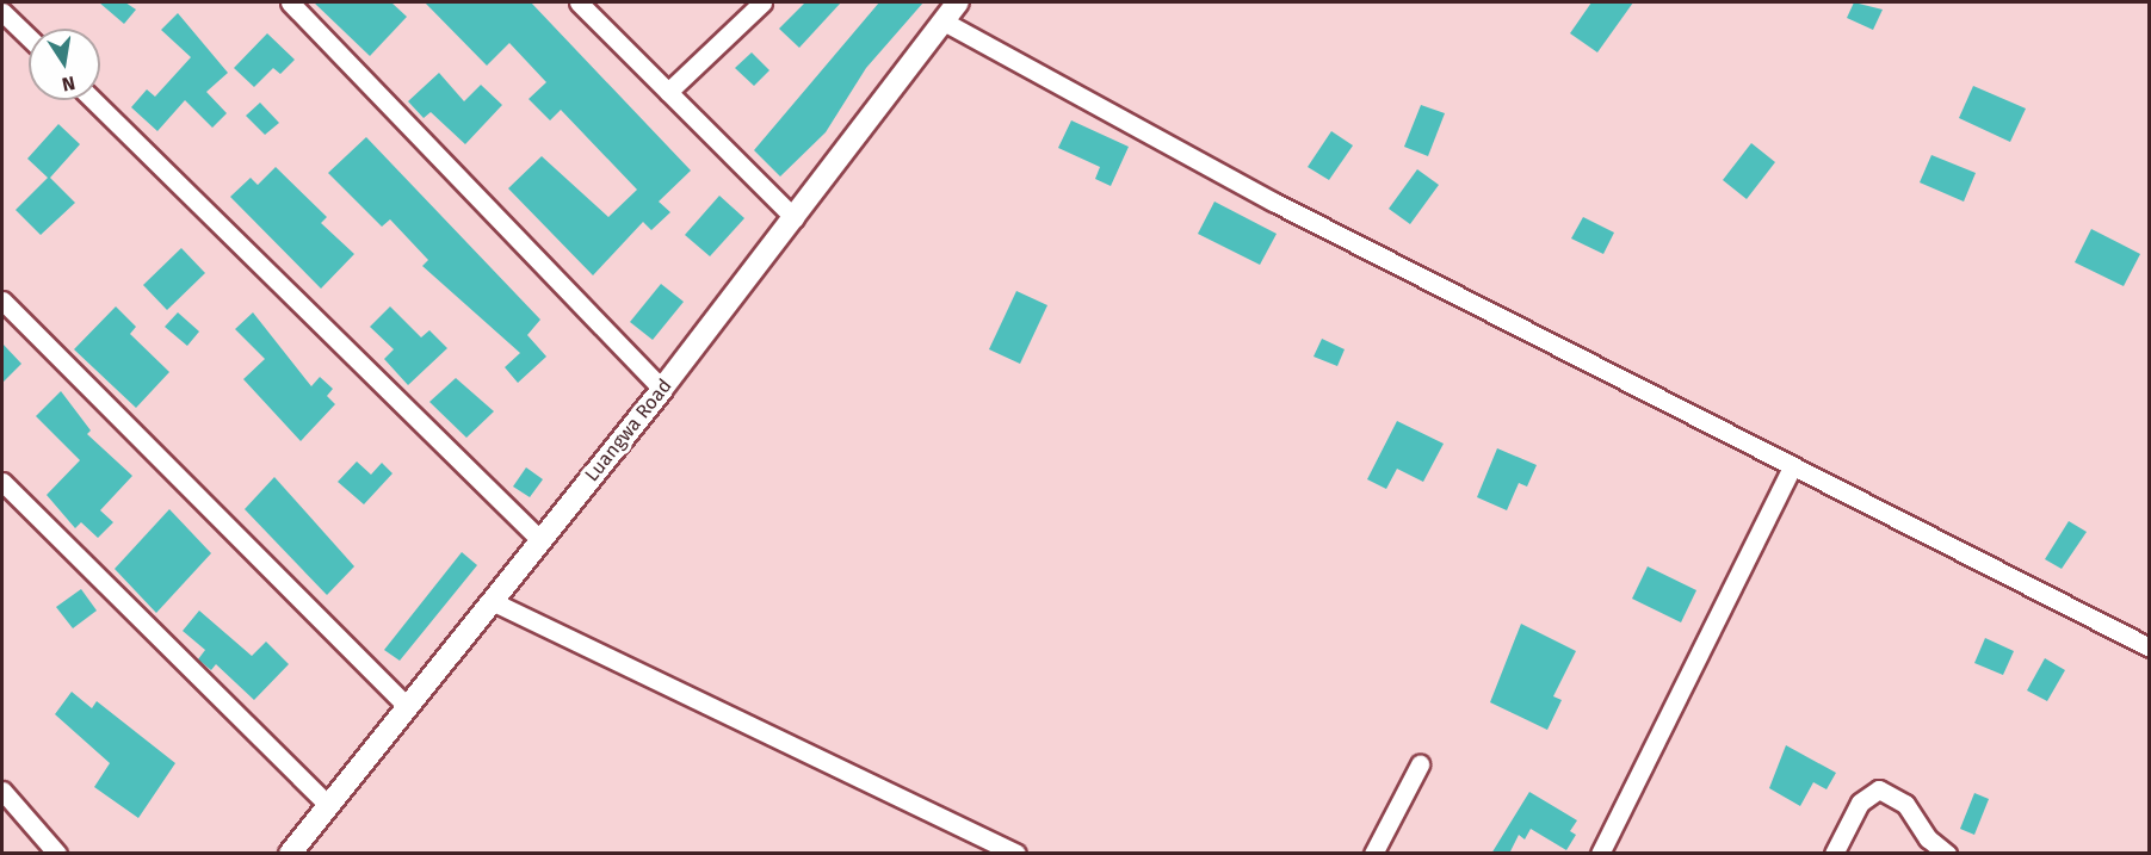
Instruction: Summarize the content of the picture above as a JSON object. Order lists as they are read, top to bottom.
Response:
{
  "streets": {
    "street": ["Luangwa Road"]
  },
  "north": "bottom"
}
